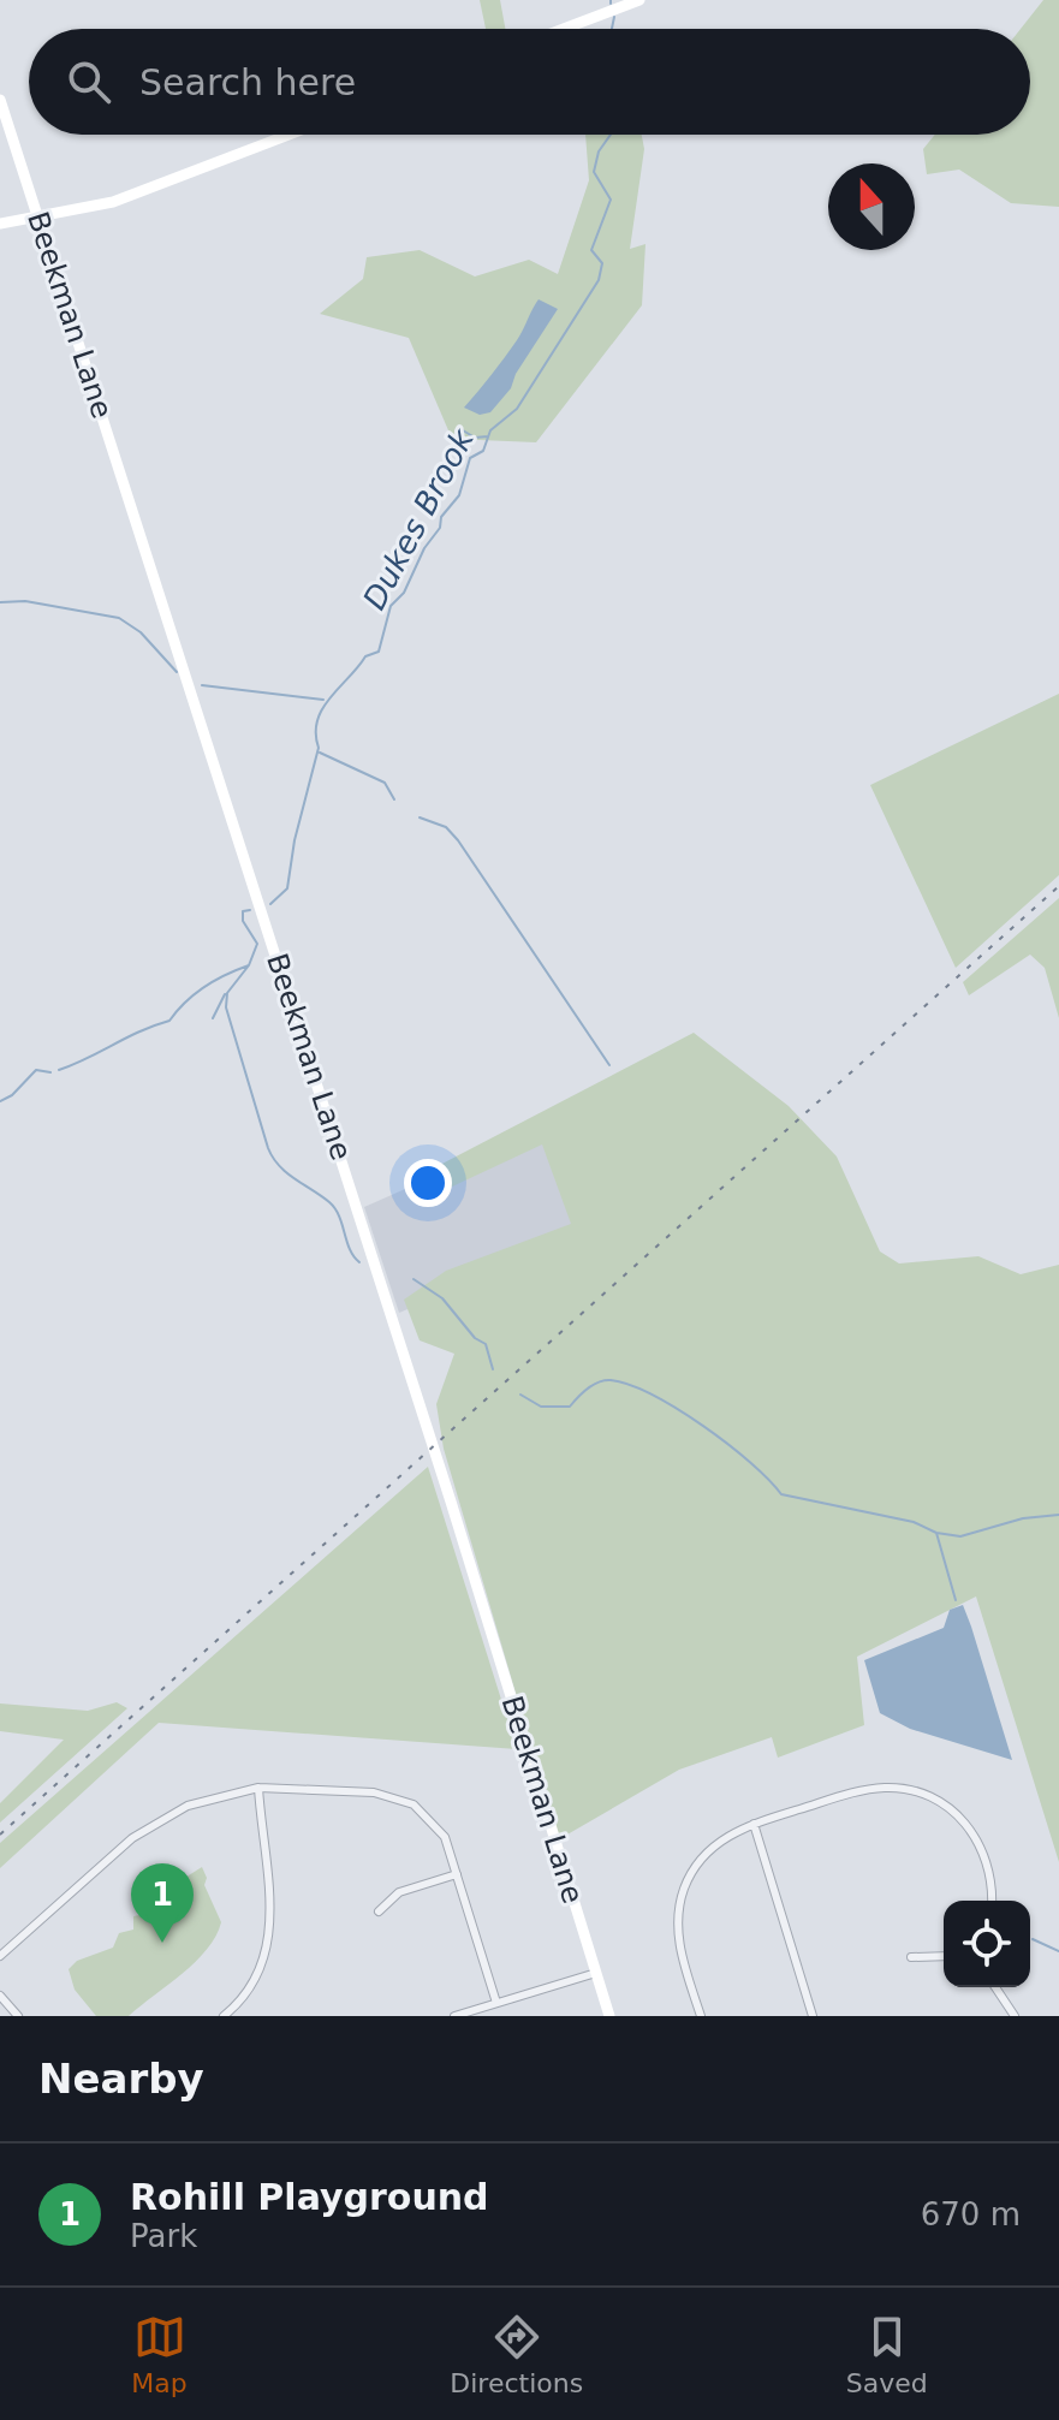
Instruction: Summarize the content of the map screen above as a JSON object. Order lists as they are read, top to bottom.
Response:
{
  "streets": {
    "street": ["Beekman Lane"]
  },
  "water": ["Dukes Brook"],
  "north": "top",
  "page": {
    "search": "Search here",
    "pins": "1",
    "heading": "Nearby",
    "list": [
      {
        "mark": "1",
        "name": "Rohill Playground",
        "note": "Park",
        "value": "670 m"
      }
    ],
    "nav": ["Map", "Directions", "Saved"]
  }
}
